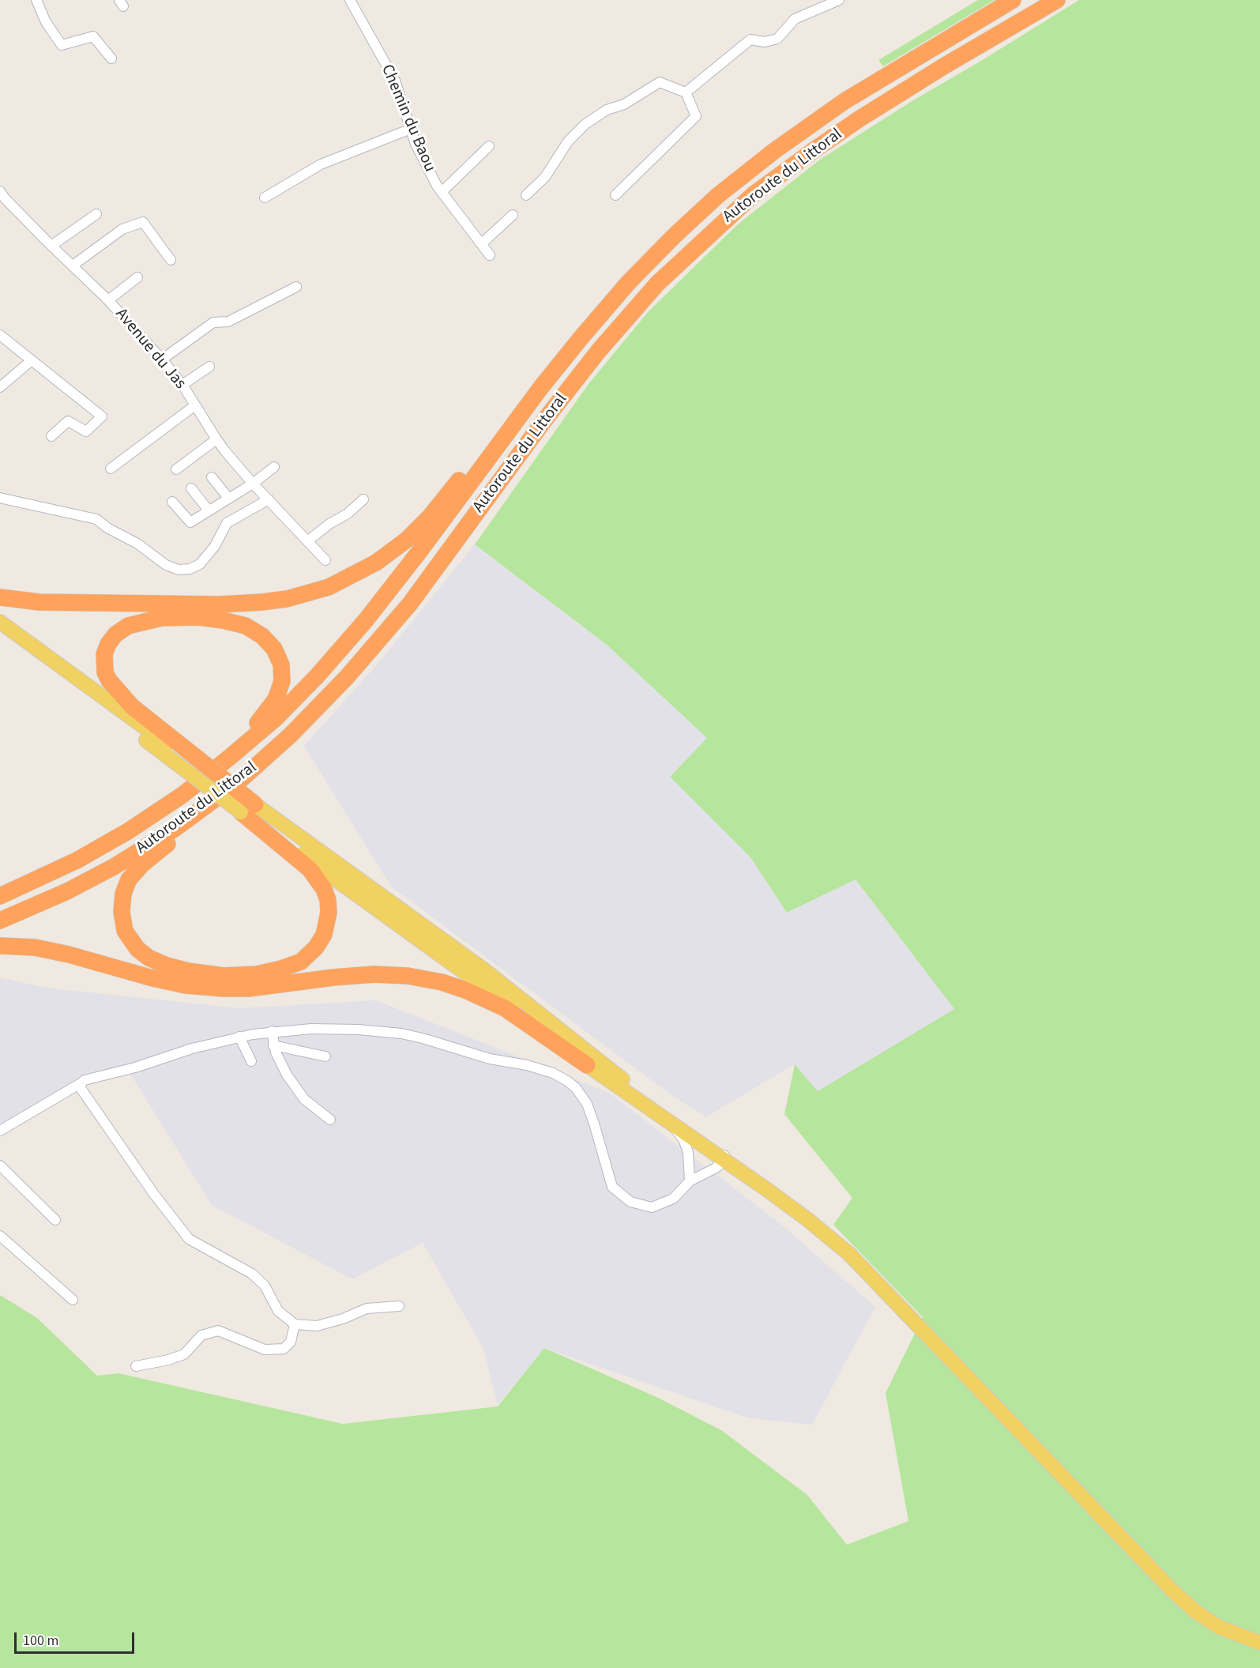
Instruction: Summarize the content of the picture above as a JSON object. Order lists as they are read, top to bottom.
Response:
{
  "streets": {
    "highway": ["Autoroute du Littoral"],
    "street": ["Chemin du Baou", "Avenue du Jas"]
  },
  "scale_bar": "100 m"
}
